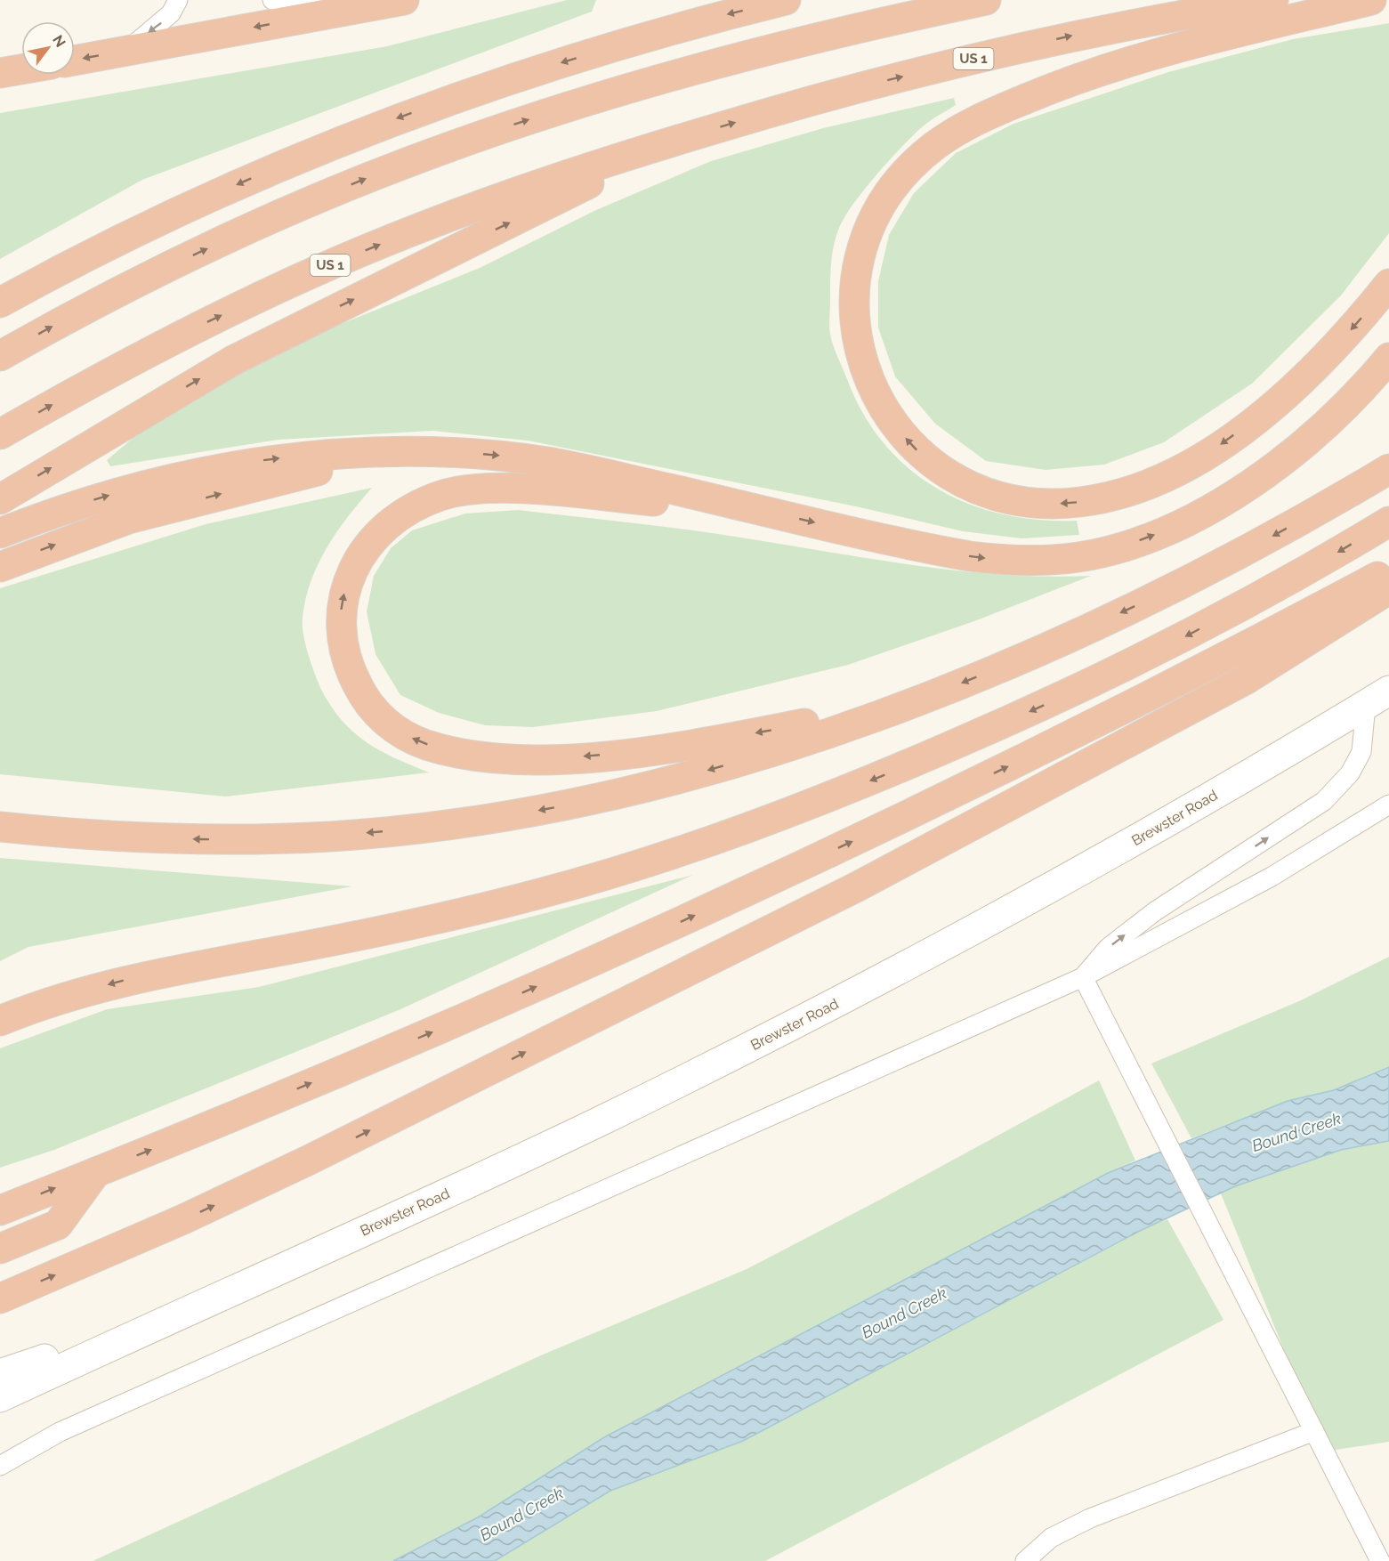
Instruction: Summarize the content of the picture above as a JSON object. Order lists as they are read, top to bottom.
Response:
{
  "streets": {
    "highway": ["US 1"],
    "street": ["Brewster Road"]
  },
  "water": ["Bound Creek"],
  "north": "top right"
}
